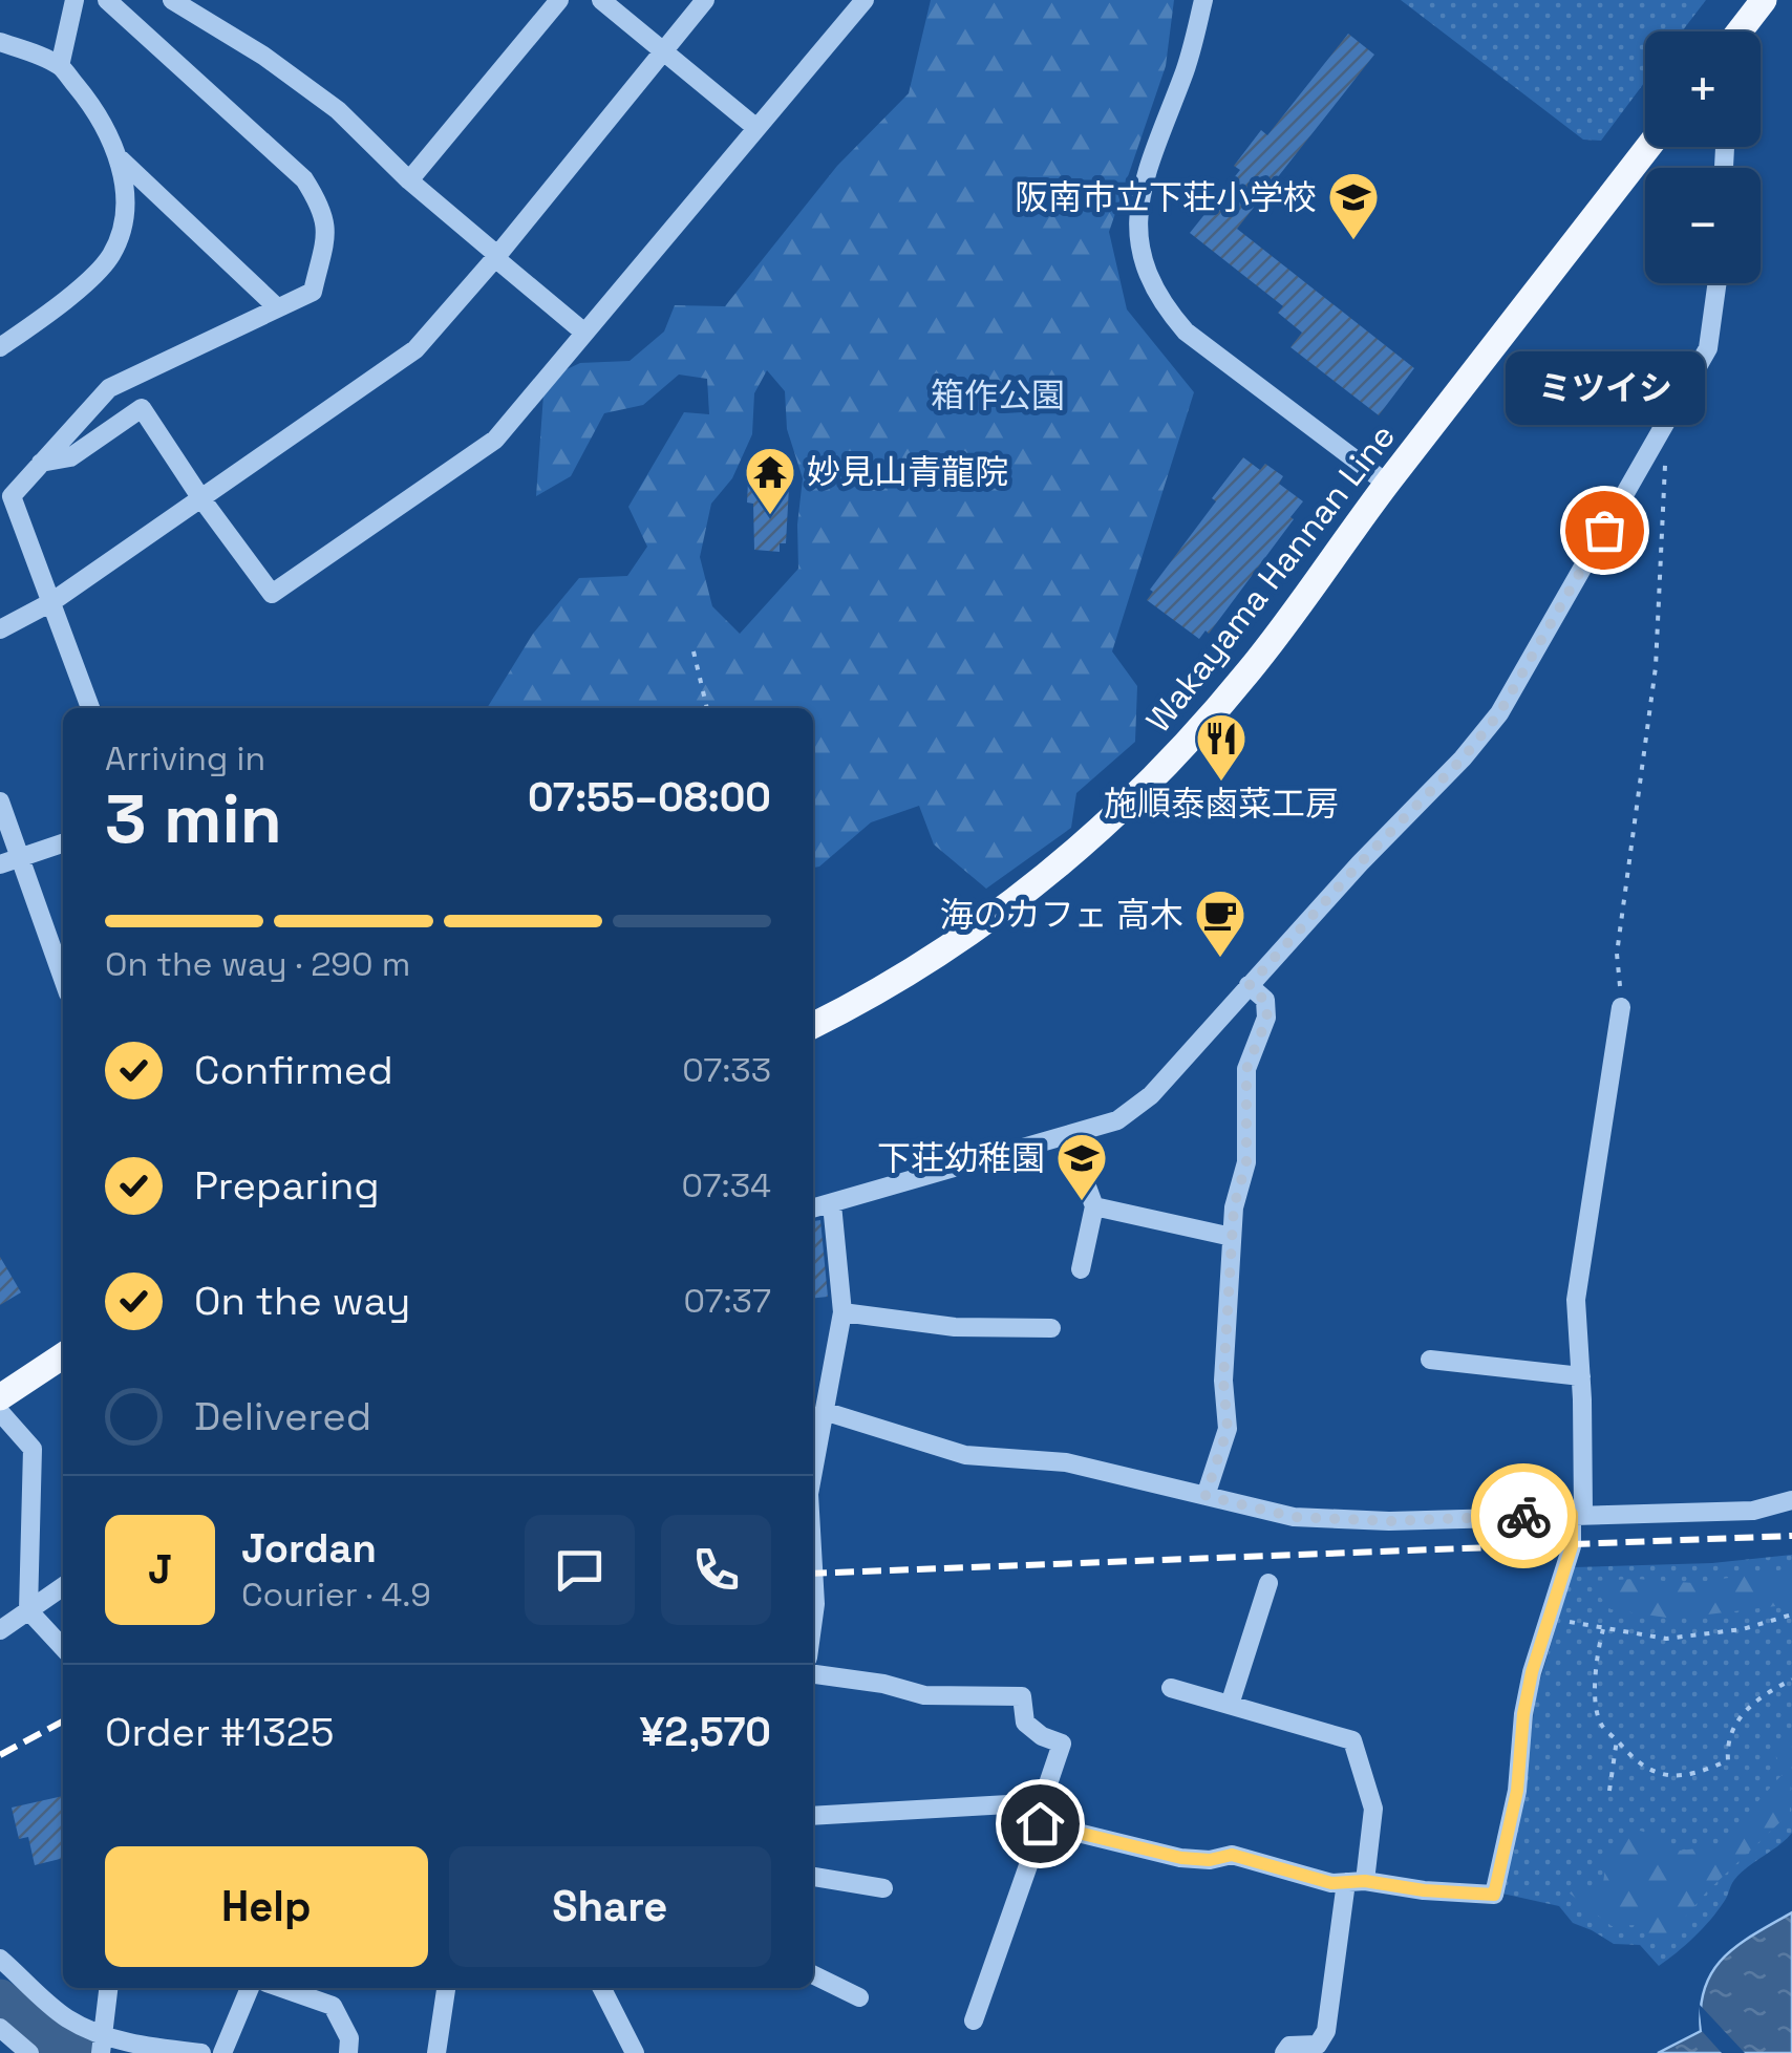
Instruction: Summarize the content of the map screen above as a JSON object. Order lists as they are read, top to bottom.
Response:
{
  "streets": {
    "main road": ["Wakayama Hannan Line"]
  },
  "parks": ["箱作公園"],
  "places": {
    "school or university": ["阪南市立下荘小学校", "下荘幼稚園"],
    "temple": ["妙見山青龍院"],
    "other": ["ミツイシ"],
    "restaurant": ["施順泰鹵菜工房"],
    "cafe": ["海のカフェ 高木"]
  },
  "page": {
    "map_buttons": ["+", "−"],
    "bubble": "ミツイシ",
    "heading": ["3 min", "Arriving in", "07:55–08:00"],
    "panel": [
      "Jordan",
      "Courier · 4.9",
      "Order #1325",
      "¥2,570"
    ],
    "bar": "On the way · 290 m",
    "list": [
      ["Confirmed", "07:33"],
      ["Preparing", "07:34"],
      ["On the way", "07:37"],
      "Delivered"
    ],
    "round": "J",
    "buttons": ["Help", "Share"]
  }
}
